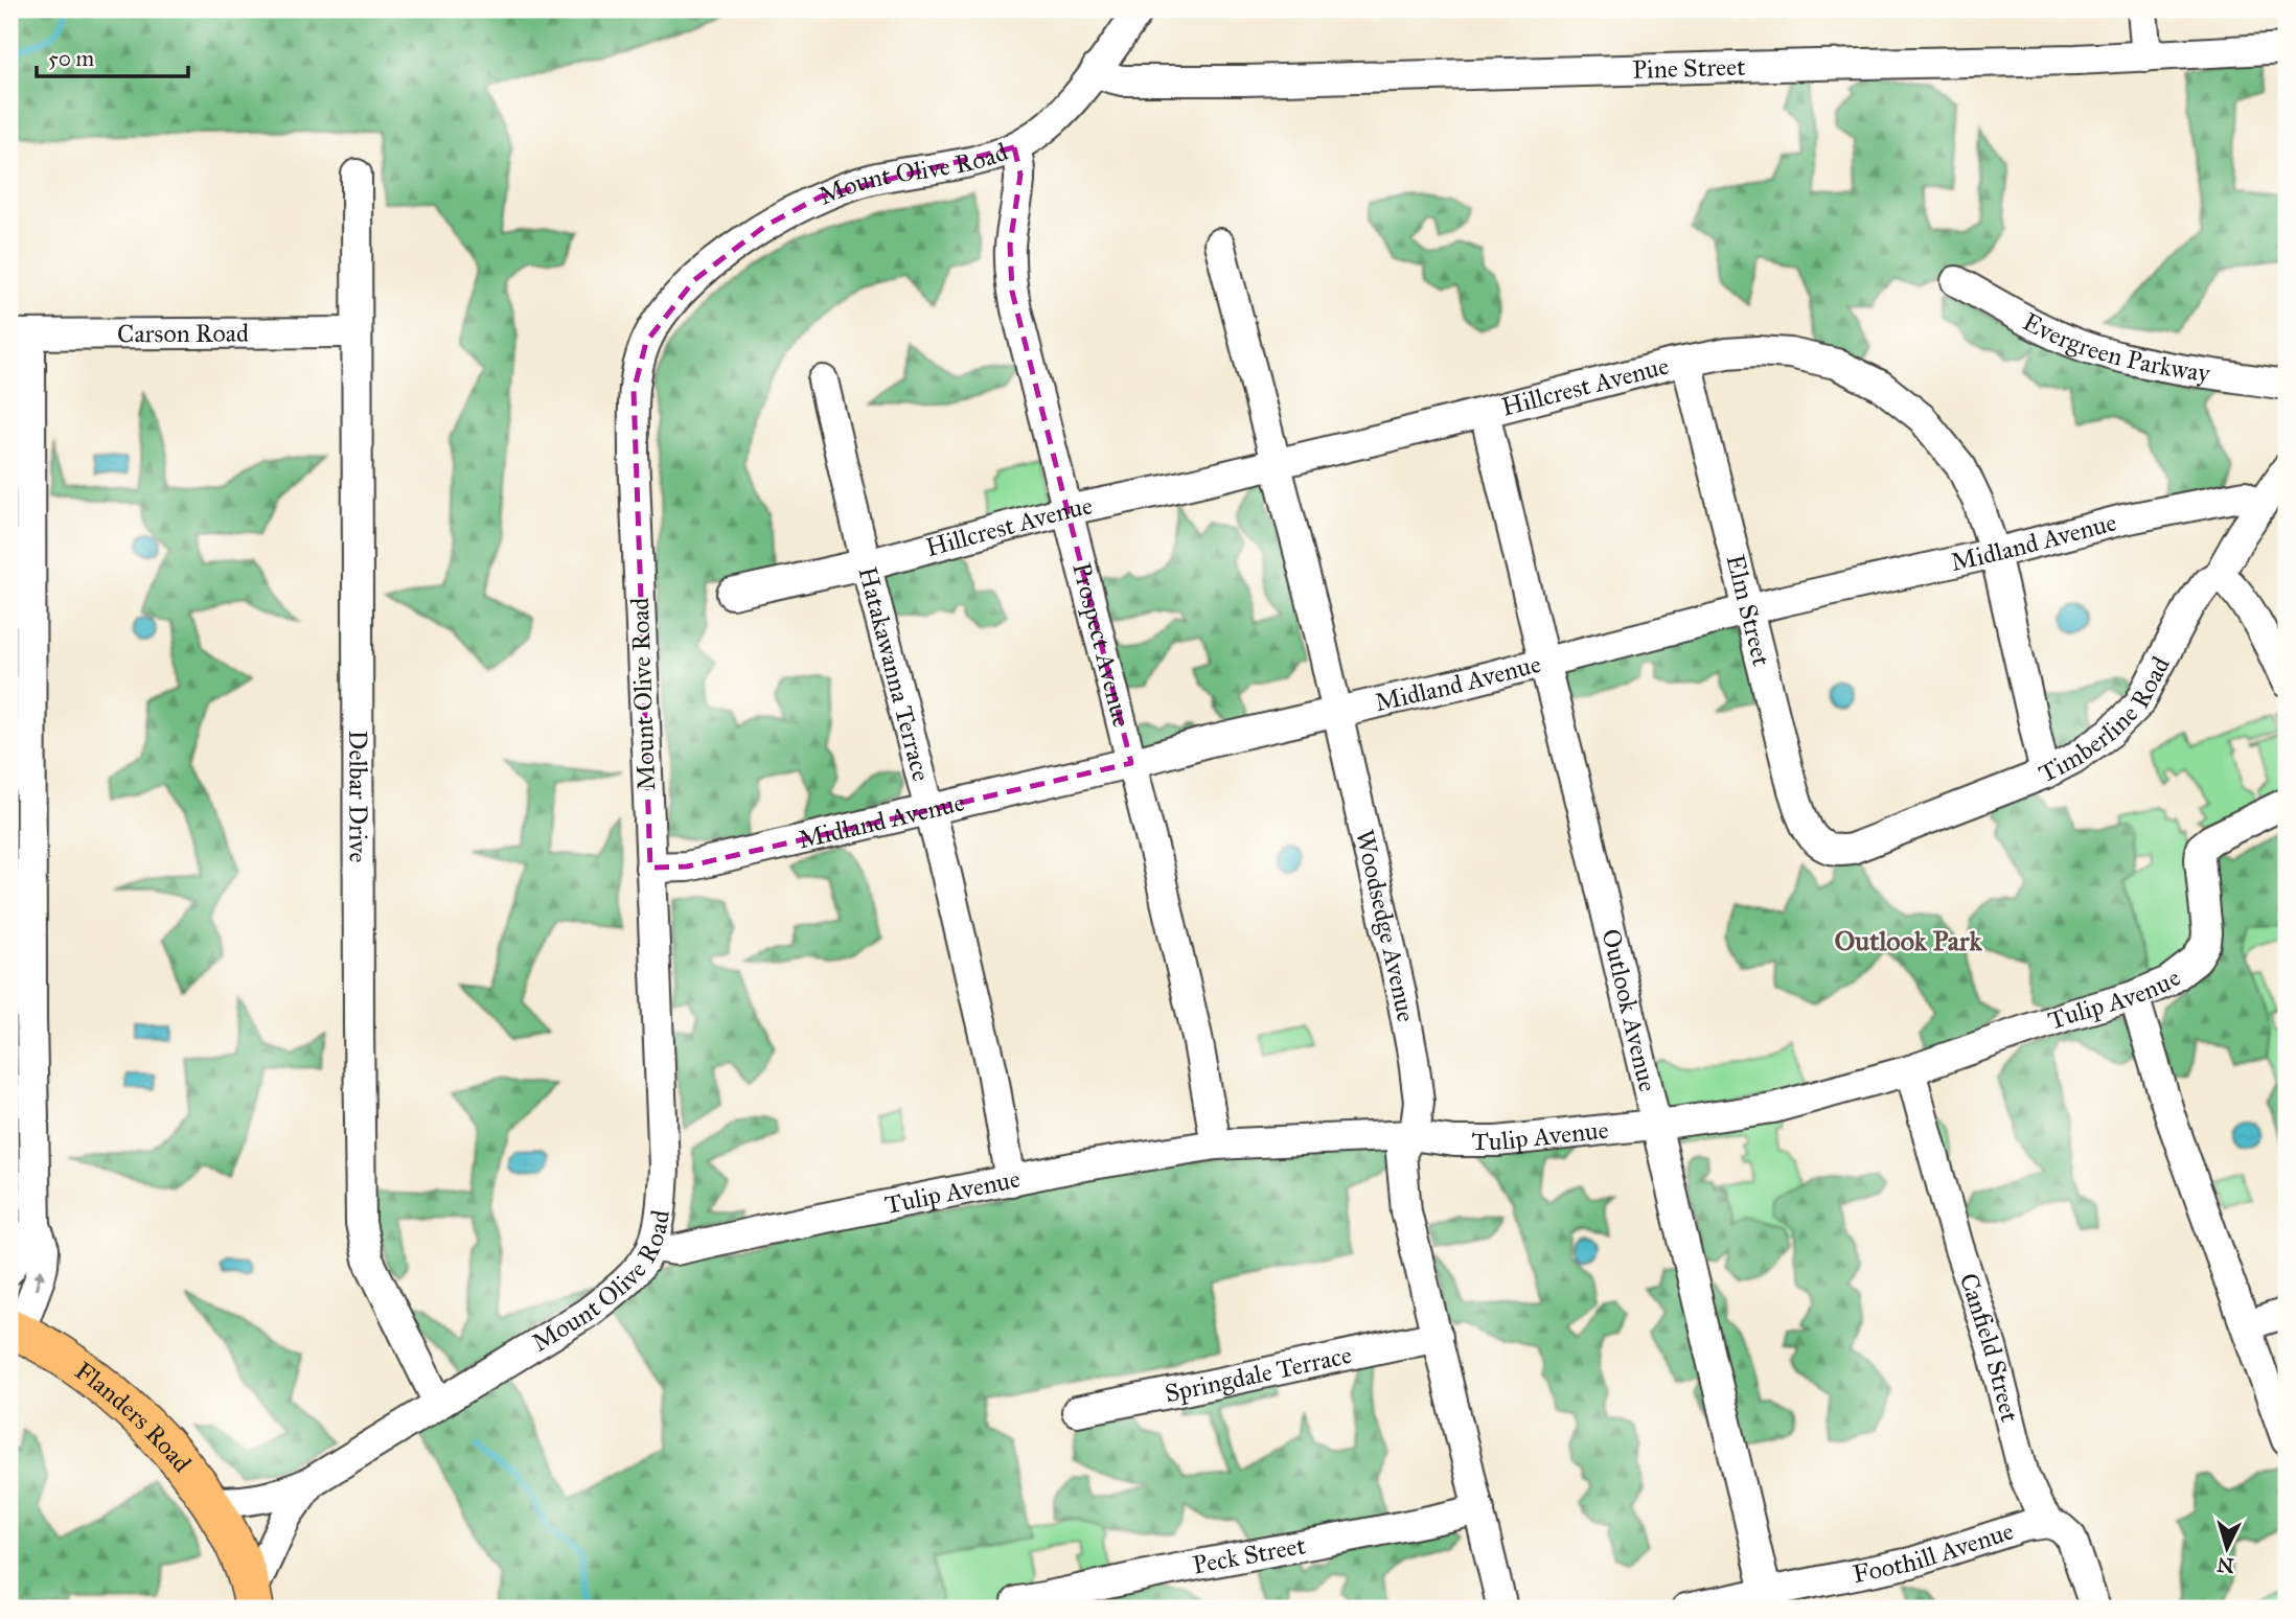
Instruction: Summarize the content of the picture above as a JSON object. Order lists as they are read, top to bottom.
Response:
{
  "streets": {
    "main road": ["Mount Olive Road", "Flanders Road"],
    "street": [
      "Pine Street",
      "Carson Road",
      "Evergreen Parkway",
      "Hillcrest Avenue",
      "Midland Avenue",
      "Elm Street",
      "Prospect Avenue",
      "Hatakawanna Terrace",
      "Timberline Road",
      "Delbar Drive",
      "Woodsedge Avenue",
      "Tulip Avenue",
      "Outlook Avenue",
      "Canfield Street",
      "Springdale Terrace",
      "Foothill Avenue",
      "Peck Street"
    ]
  },
  "crossings": [
    ["Pine Street", "Mount Olive Road"],
    ["Mount Olive Road", "Midland Avenue"],
    ["Mount Olive Road", "Prospect Avenue"],
    ["Mount Olive Road", "Delbar Drive"],
    ["Mount Olive Road", "Tulip Avenue"],
    ["Mount Olive Road", "Flanders Road"],
    ["Carson Road", "Delbar Drive"],
    ["Hillcrest Avenue", "Midland Avenue"],
    ["Hillcrest Avenue", "Elm Street"],
    ["Hillcrest Avenue", "Prospect Avenue"],
    ["Hillcrest Avenue", "Hatakawanna Terrace"],
    ["Hillcrest Avenue", "Timberline Road"],
    ["Hillcrest Avenue", "Woodsedge Avenue"],
    ["Hillcrest Avenue", "Outlook Avenue"],
    ["Midland Avenue", "Elm Street"],
    ["Midland Avenue", "Prospect Avenue"],
    ["Midland Avenue", "Hatakawanna Terrace"],
    ["Midland Avenue", "Timberline Road"],
    ["Midland Avenue", "Woodsedge Avenue"],
    ["Midland Avenue", "Outlook Avenue"],
    ["Elm Street", "Timberline Road"],
    ["Prospect Avenue", "Tulip Avenue"],
    ["Hatakawanna Terrace", "Tulip Avenue"],
    ["Woodsedge Avenue", "Tulip Avenue"],
    ["Woodsedge Avenue", "Springdale Terrace"],
    ["Woodsedge Avenue", "Peck Street"],
    ["Tulip Avenue", "Outlook Avenue"],
    ["Tulip Avenue", "Canfield Street"],
    ["Outlook Avenue", "Foothill Avenue"],
    ["Canfield Street", "Foothill Avenue"]
  ],
  "districts": ["Outlook Park"],
  "scale_bar": "50 m",
  "north": "bottom"
}
